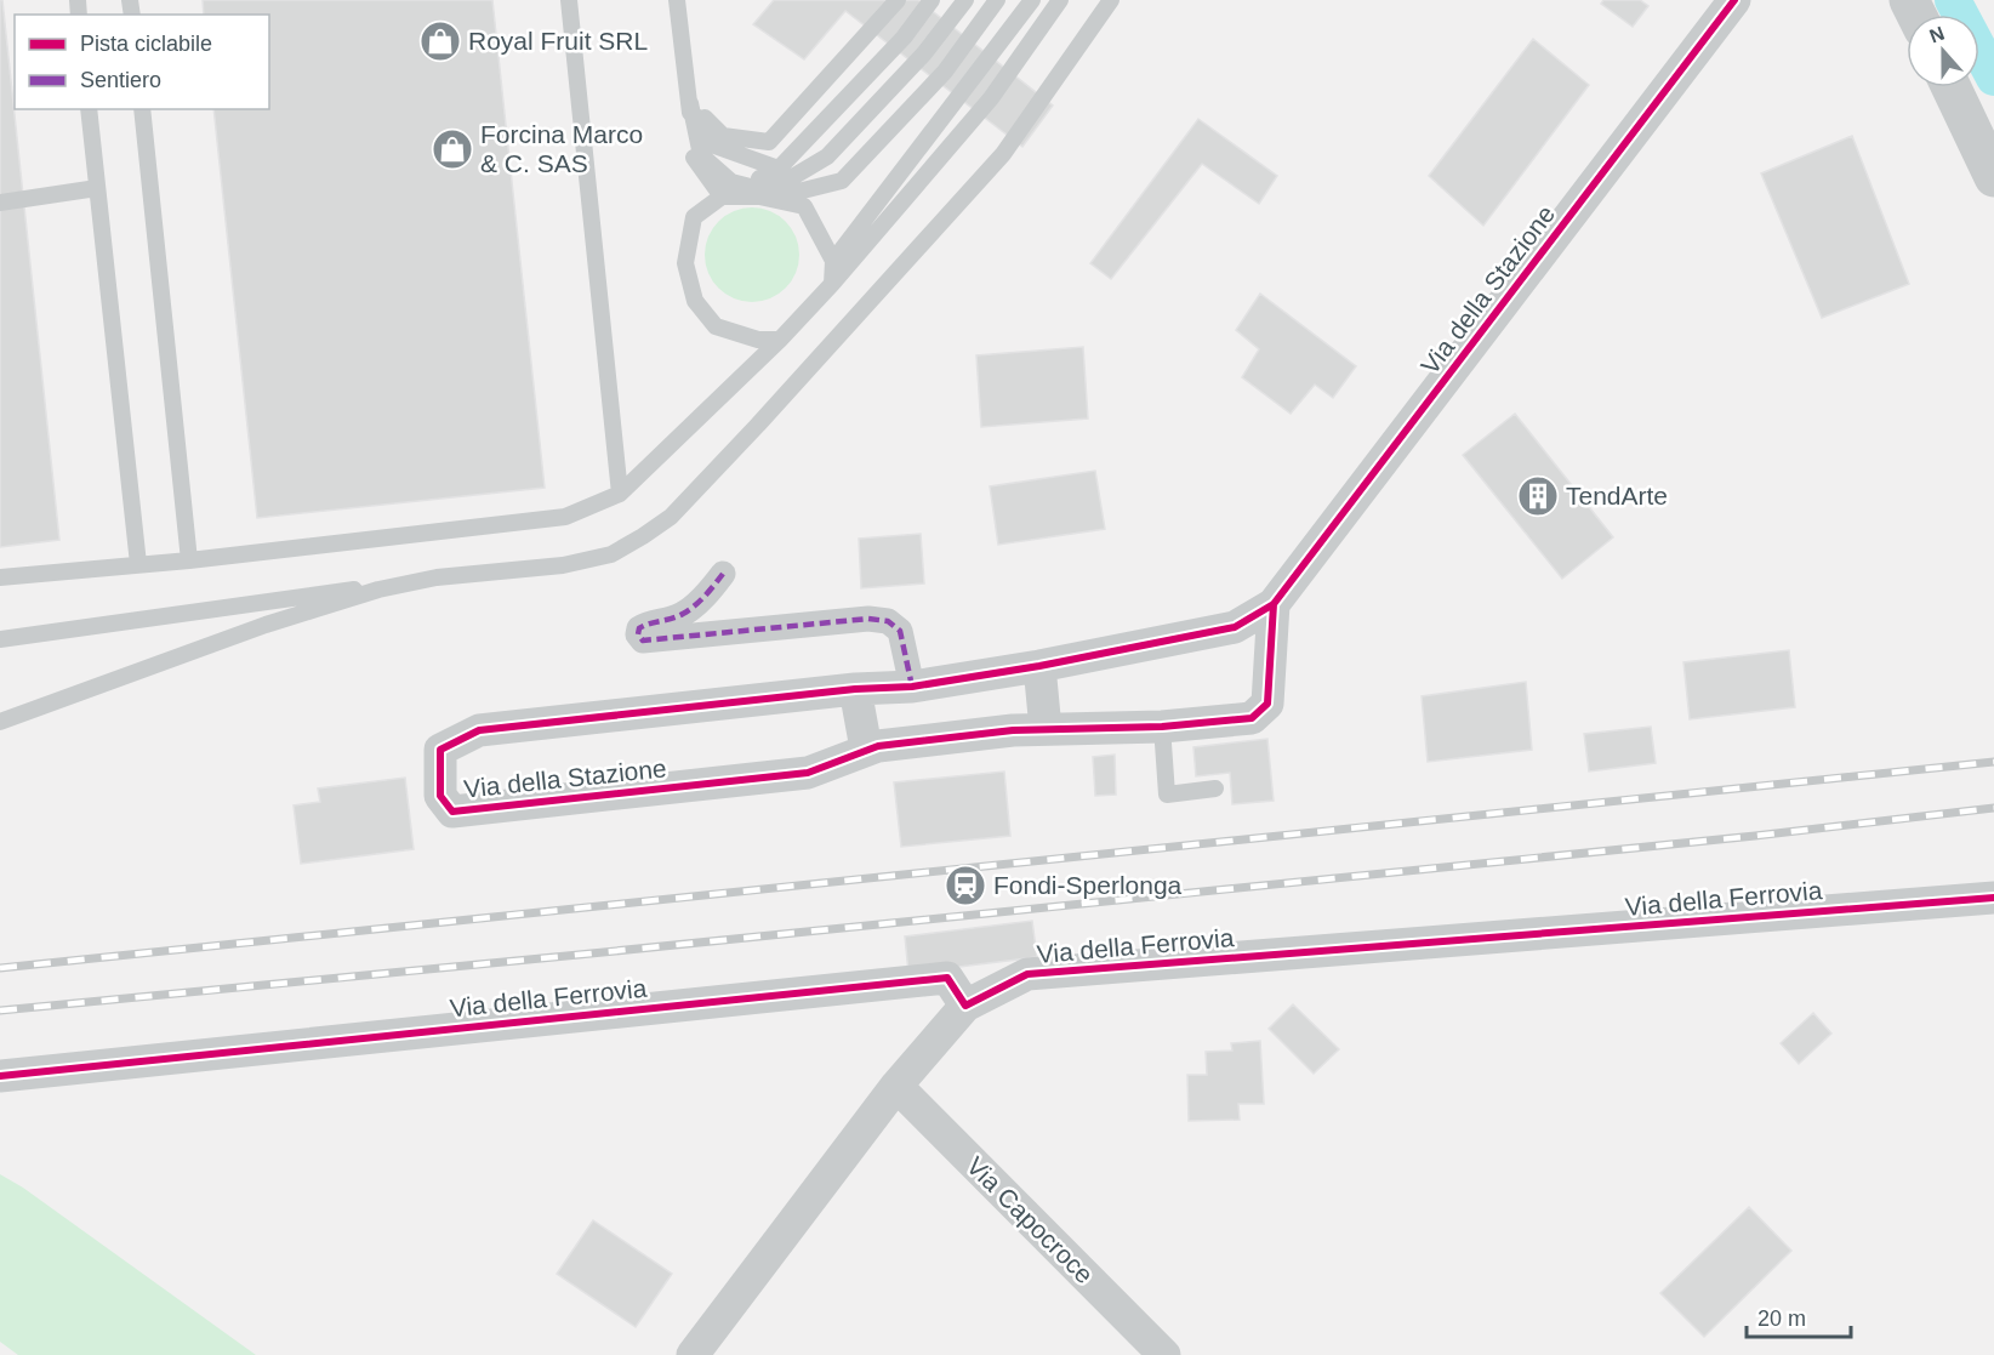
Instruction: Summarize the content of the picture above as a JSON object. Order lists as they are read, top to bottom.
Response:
{
  "streets": {
    "street": ["Via della Stazione", "Via della Ferrovia", "Via Capocroce"]
  },
  "places": {
    "shop": ["Royal Fruit SRL", "Forcina Marco & C. SAS"],
    "building": ["TendArte"],
    "station": ["Fondi-Sperlonga"]
  },
  "legend": ["Pista ciclabile", "Sentiero"],
  "scale_bar": "20 m",
  "north": "top"
}
